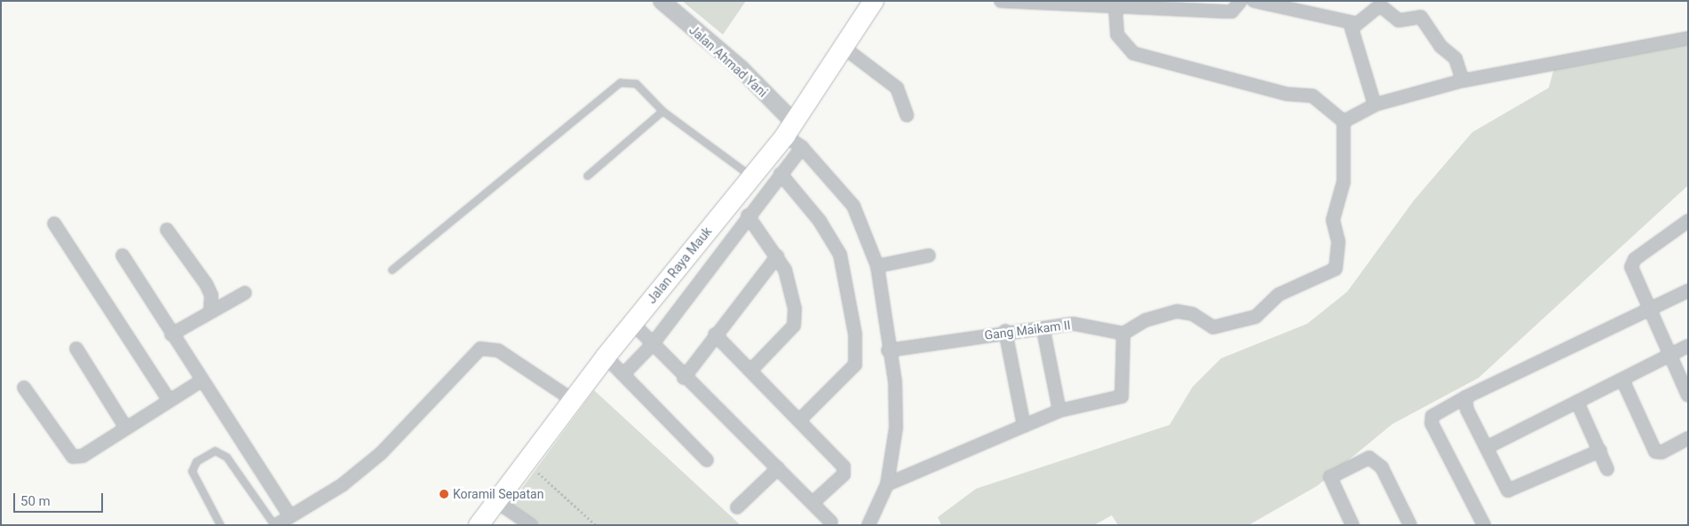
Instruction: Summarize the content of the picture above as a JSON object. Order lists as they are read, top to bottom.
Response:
{
  "streets": {
    "main road": ["Jalan Raya Mauk"],
    "street": ["Jalan Ahmad Yani", "Gang Maikam II"]
  },
  "crossings": [
    ["Jalan Ahmad Yani", "Jalan Raya Mauk"]
  ],
  "places": ["Koramil Sepatan"],
  "scale_bar": "50 m"
}
